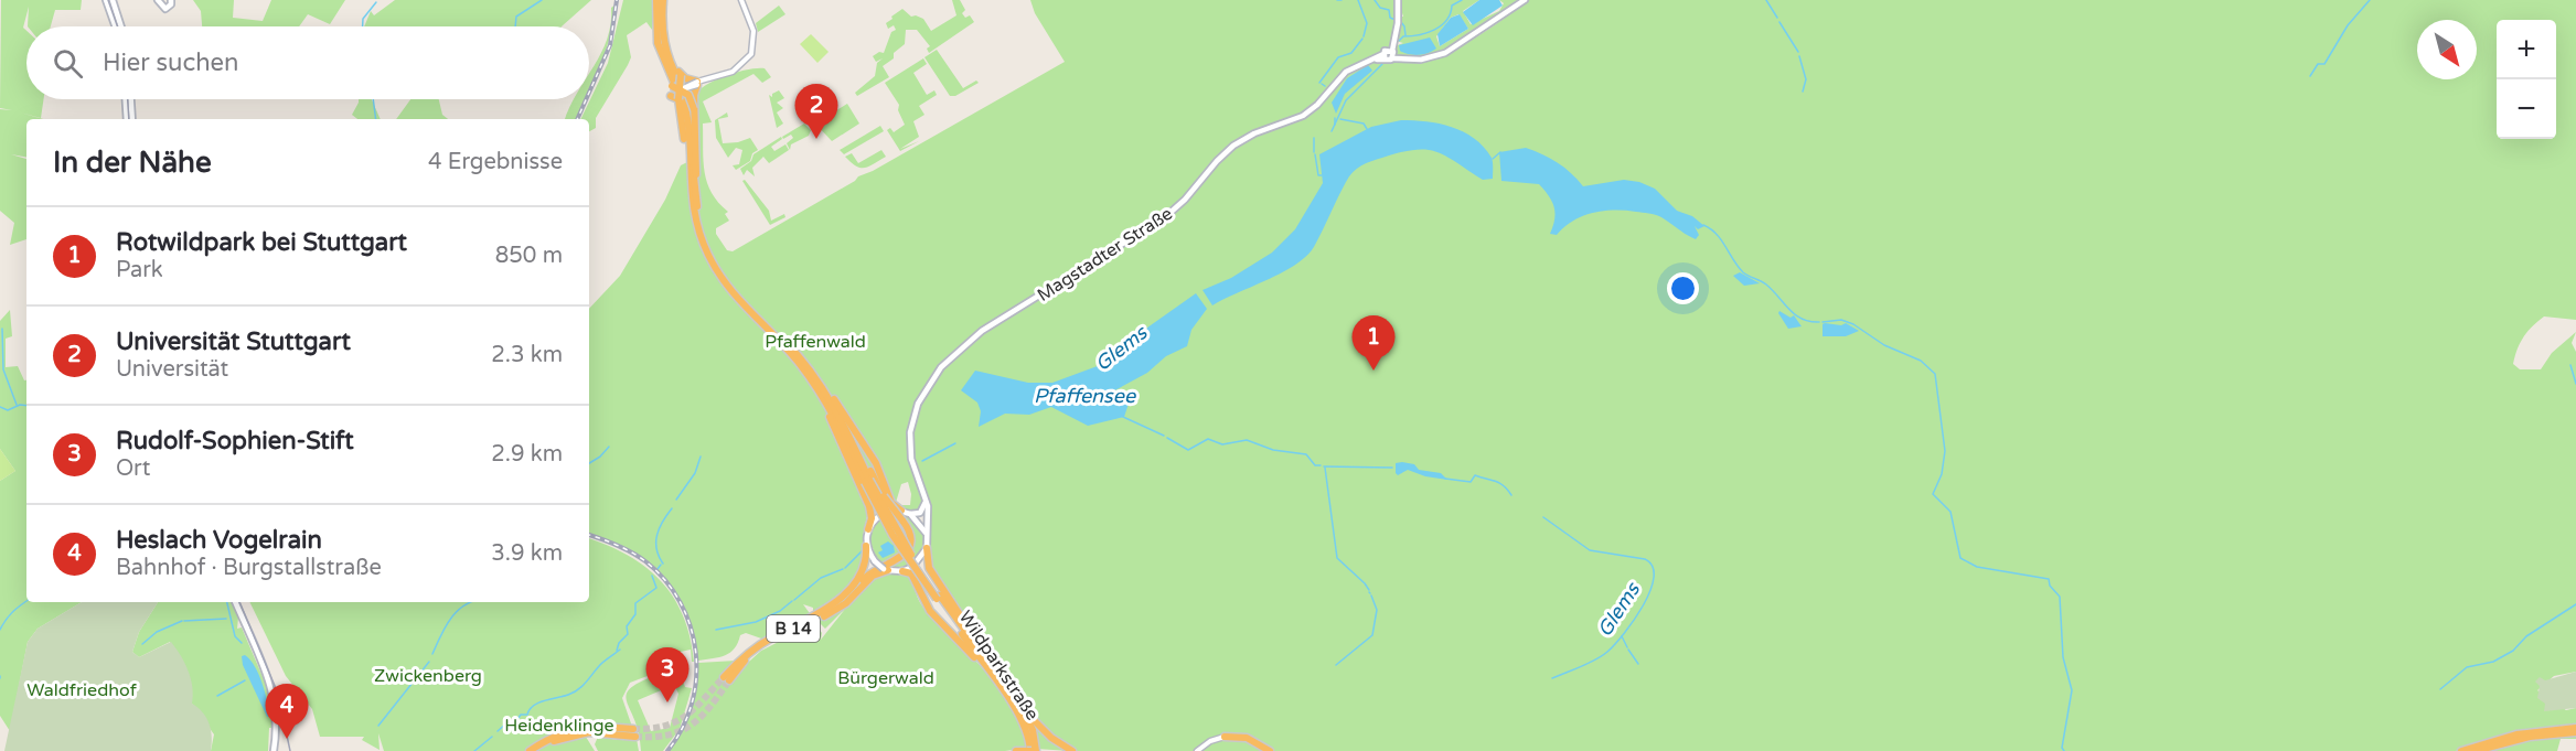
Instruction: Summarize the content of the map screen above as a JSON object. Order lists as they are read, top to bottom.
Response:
{
  "streets": {
    "highway": ["B 14", "Wildparkstraße"],
    "main road": ["Magstadter Straße"]
  },
  "crossings": [
    ["Magstadter Straße", "B 14"]
  ],
  "water": ["Glems", "Pfaffensee"],
  "parks": [
    "Pfaffenwald",
    "Zwickenberg",
    "Bürgerwald",
    "Waldfriedhof",
    "Heidenklinge"
  ],
  "north": "bottom right",
  "page": {
    "map_buttons": ["+", "−"],
    "search": "Hier suchen",
    "pins": [
      "2",
      "1",
      "3",
      "4"
    ],
    "heading": ["In der Nähe", "4 Ergebnisse"],
    "list": [
      {
        "mark": "1",
        "name": "Rotwildpark bei Stuttgart",
        "note": "Park",
        "value": "850 m"
      },
      {
        "mark": "2",
        "name": "Universität Stuttgart",
        "note": "Universität",
        "value": "2.3 km"
      },
      {
        "mark": "3",
        "name": "Rudolf-Sophien-Stift",
        "note": "Ort",
        "value": "2.9 km"
      },
      {
        "mark": "4",
        "name": "Heslach Vogelrain",
        "note": "Bahnhof · Burgstallstraße",
        "value": "3.9 km"
      }
    ]
  }
}
